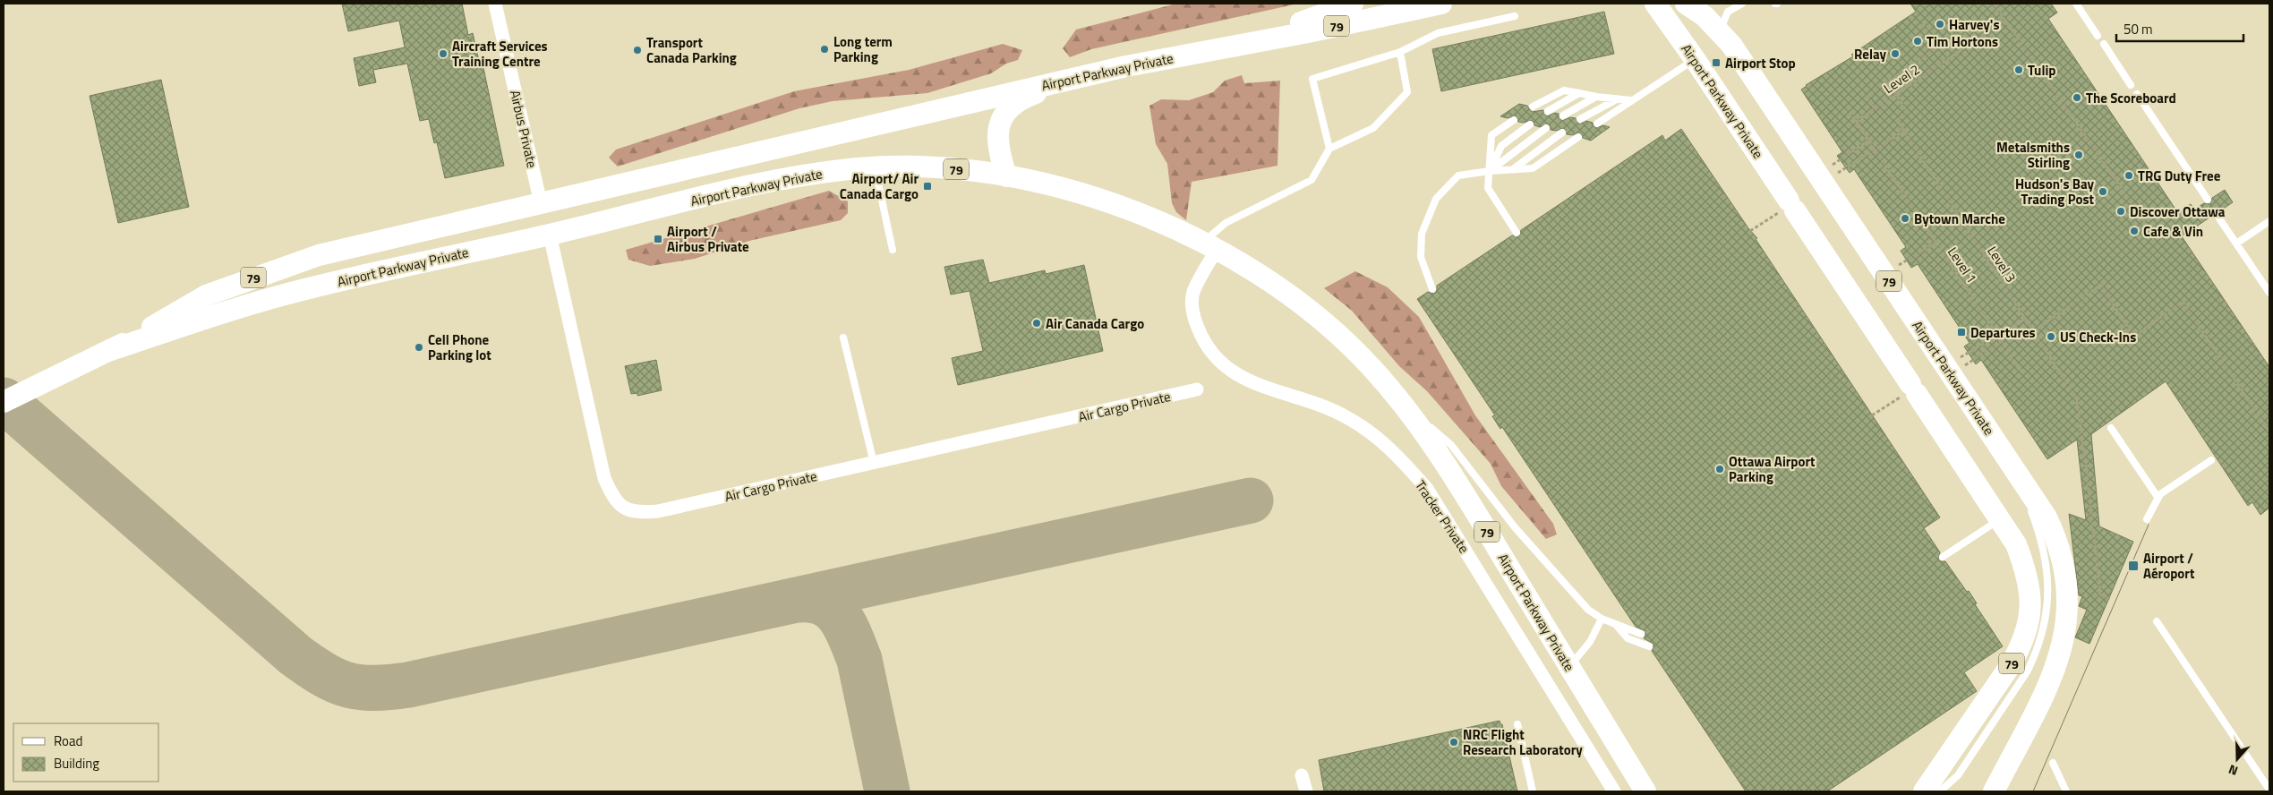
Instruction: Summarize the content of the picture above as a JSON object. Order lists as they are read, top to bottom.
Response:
{
  "streets": {
    "highway": ["79", "Airport Parkway Private"],
    "street": ["Airbus Private", "Air Cargo Private", "Tracker Private"],
    "path": ["Level 2", "Level 3", "Level 1"]
  },
  "crossings": [
    ["Airport Parkway Private", "Airbus Private"],
    ["Airport Parkway Private", "Air Cargo Private"],
    ["Airport Parkway Private", "Tracker Private"],
    ["Level 2", "Level 1"]
  ],
  "places": {
    "other": [
      "Harvey's",
      "Tim Hortons",
      "Long term Parking",
      "Transport Canada Parking",
      "Aircraft Services Training Centre",
      "Relay",
      "Tulip",
      "The Scoreboard",
      "Metalsmiths Stirling",
      "TRG Duty Free",
      "Hudson's Bay Trading Post",
      "Discover Ottawa",
      "Bytown Marche",
      "Cafe & Vin",
      "Air Canada Cargo",
      "US Check-Ins",
      "Cell Phone Parking lot",
      "Ottawa Airport Parking",
      "NRC Flight Research Laboratory"
    ],
    "transit": [
      "Airport Stop",
      "Airport/ Air Canada Cargo",
      "Airport / Airbus Private",
      "Departures",
      "Airport / Aéroport"
    ]
  },
  "legend": ["Road", "Building"],
  "scale_bar": "50 m",
  "north": "bottom"
}
